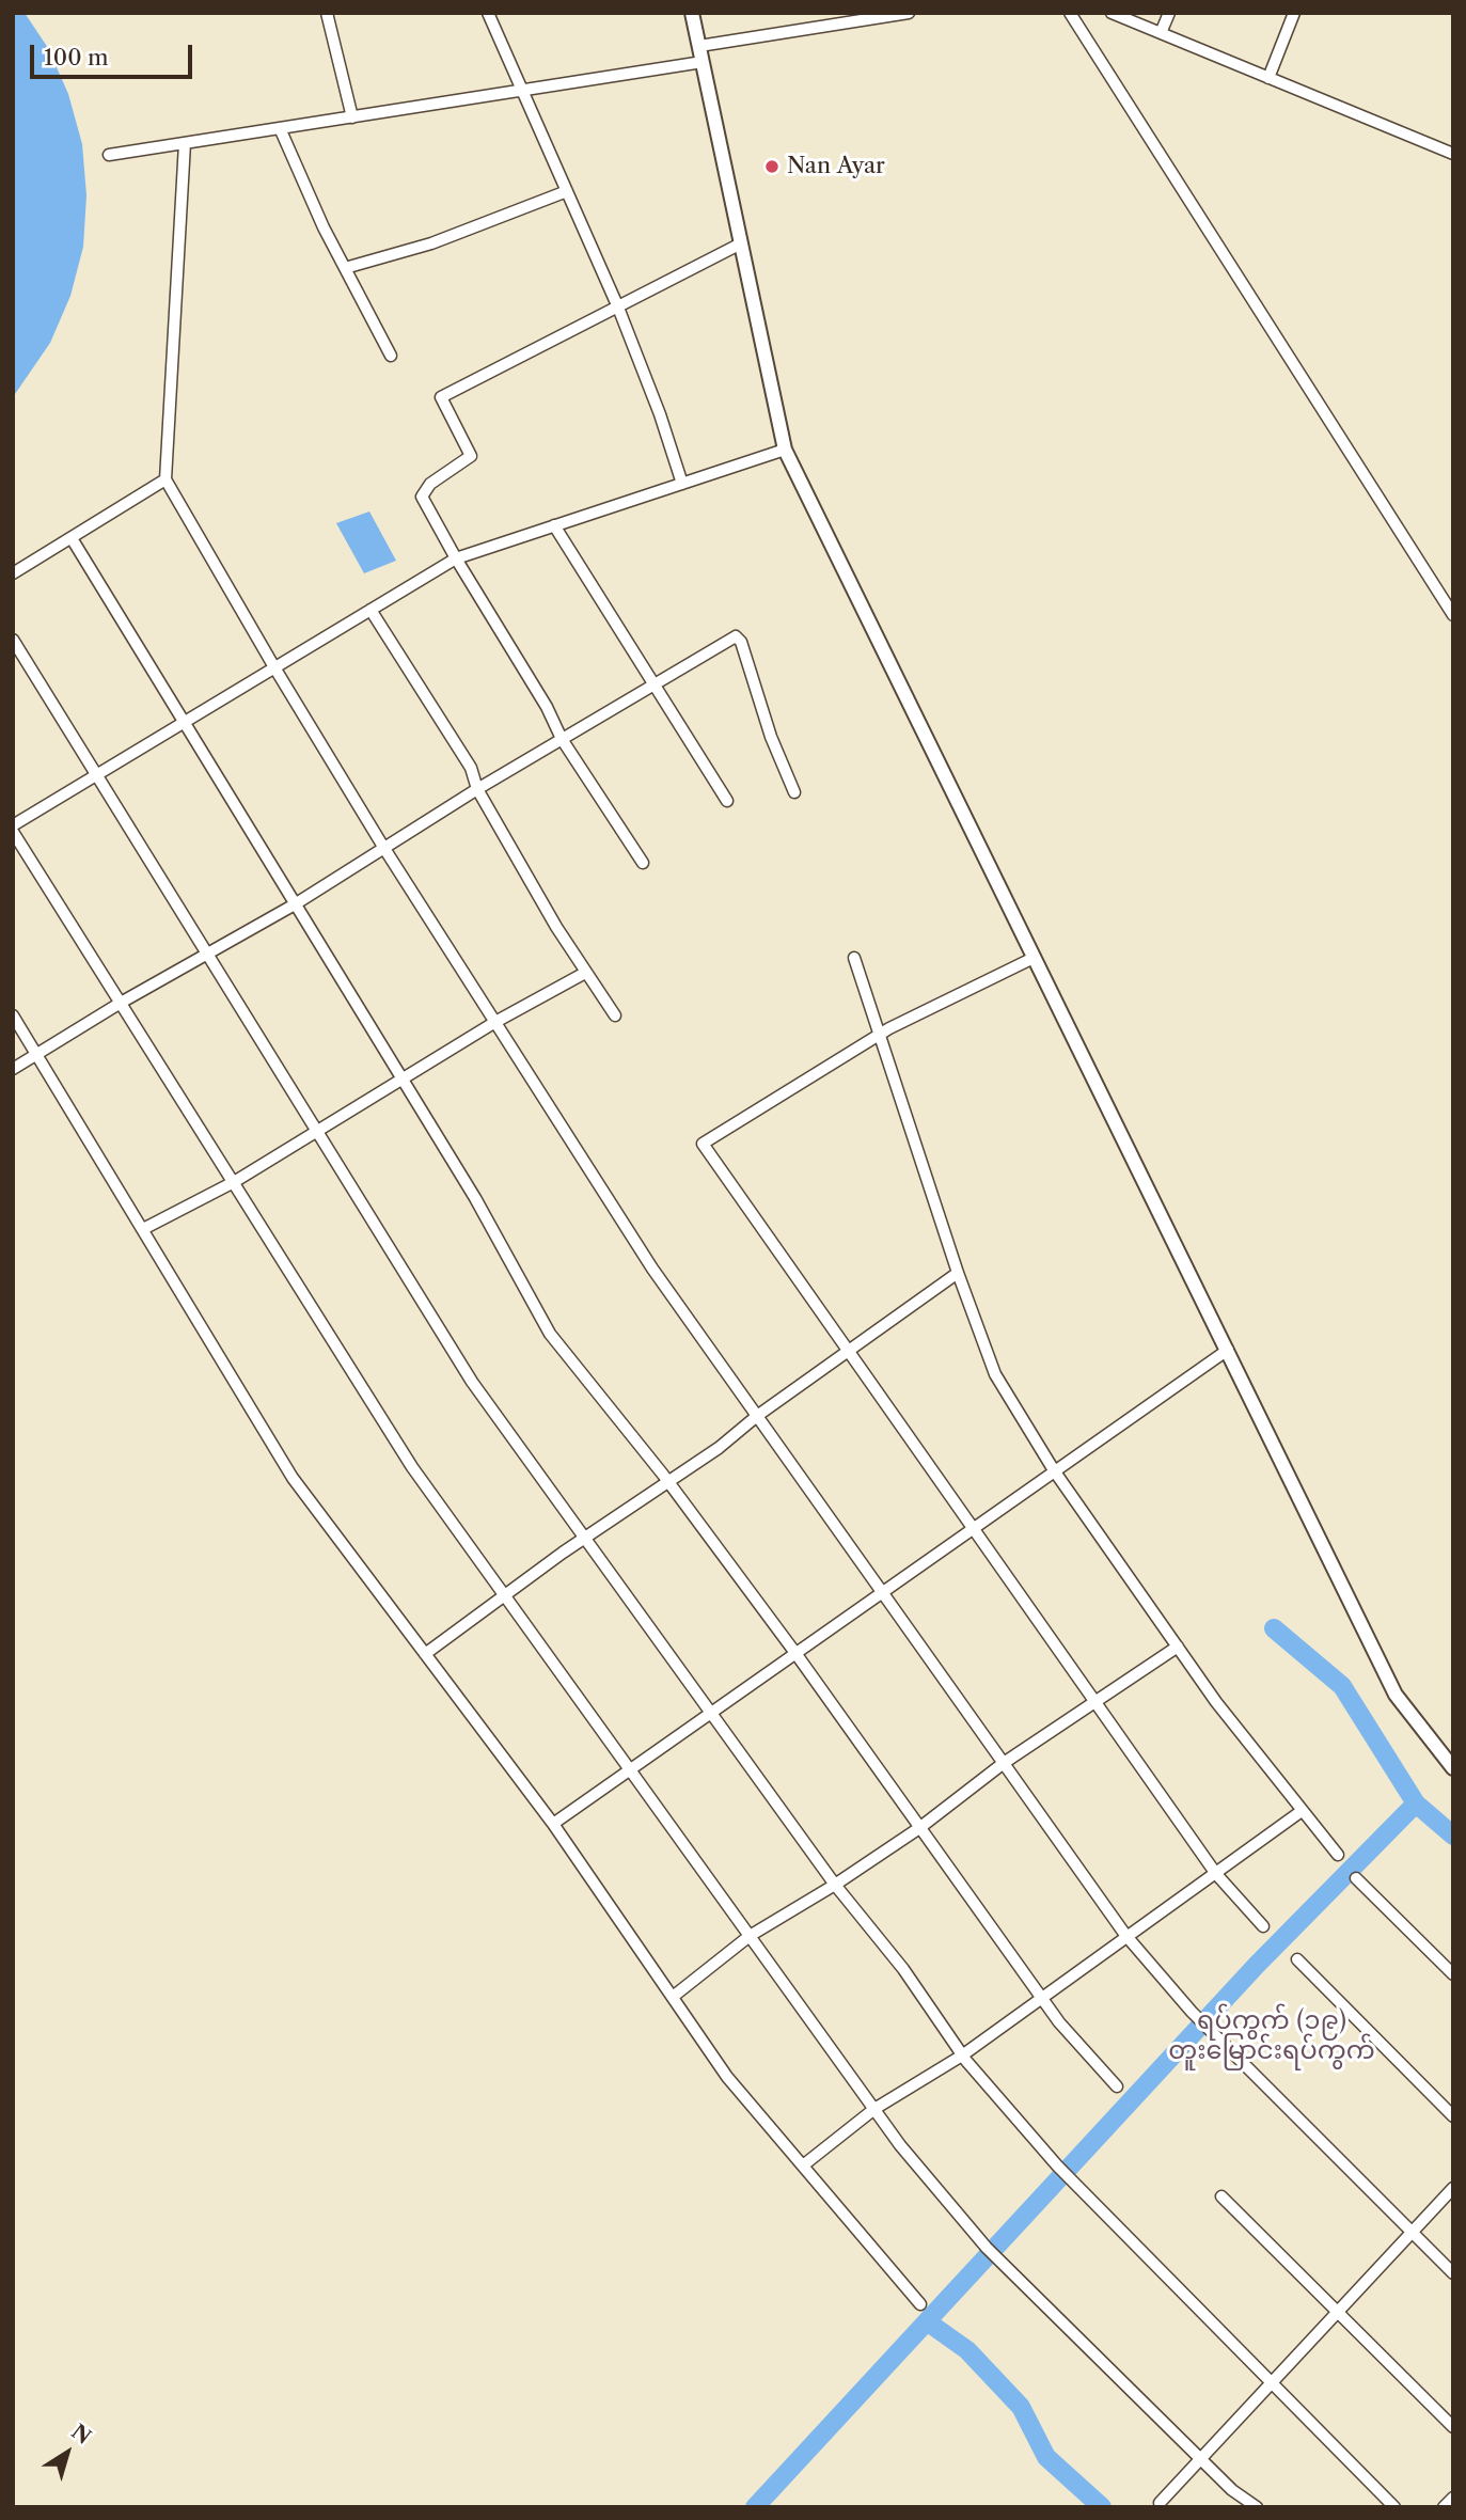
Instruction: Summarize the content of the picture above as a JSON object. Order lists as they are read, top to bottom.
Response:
{
  "districts": ["ရပ်ကွက် (၁၉) တူးမြောင်းရပ်ကွက်"],
  "places": ["Nan Ayar"],
  "scale_bar": "100 m",
  "north": "top right"
}
